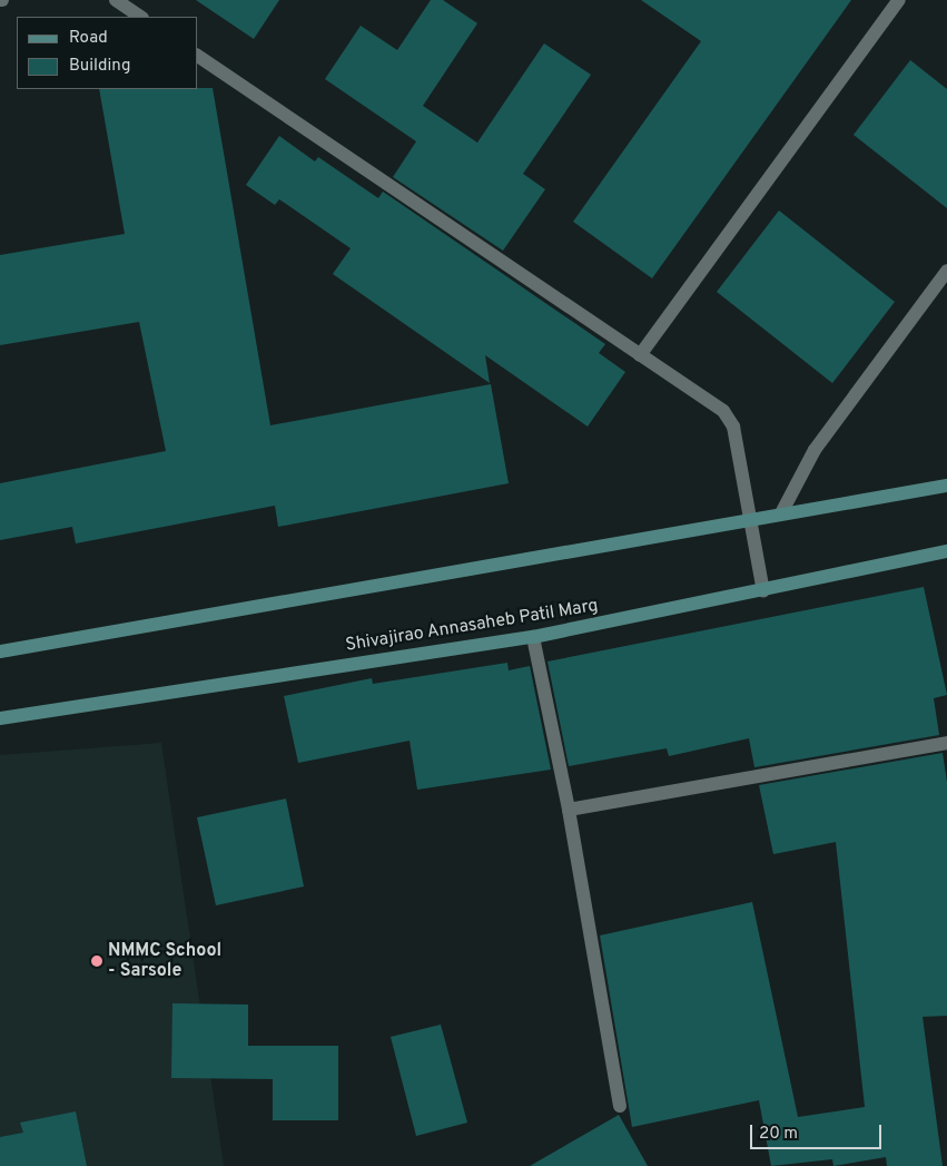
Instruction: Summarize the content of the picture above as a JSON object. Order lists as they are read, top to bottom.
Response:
{
  "streets": {
    "main road": ["Shivajirao Annasaheb Patil Marg"]
  },
  "places": ["NMMC School - Sarsole"],
  "legend": ["Road", "Building"],
  "scale_bar": "20 m"
}
